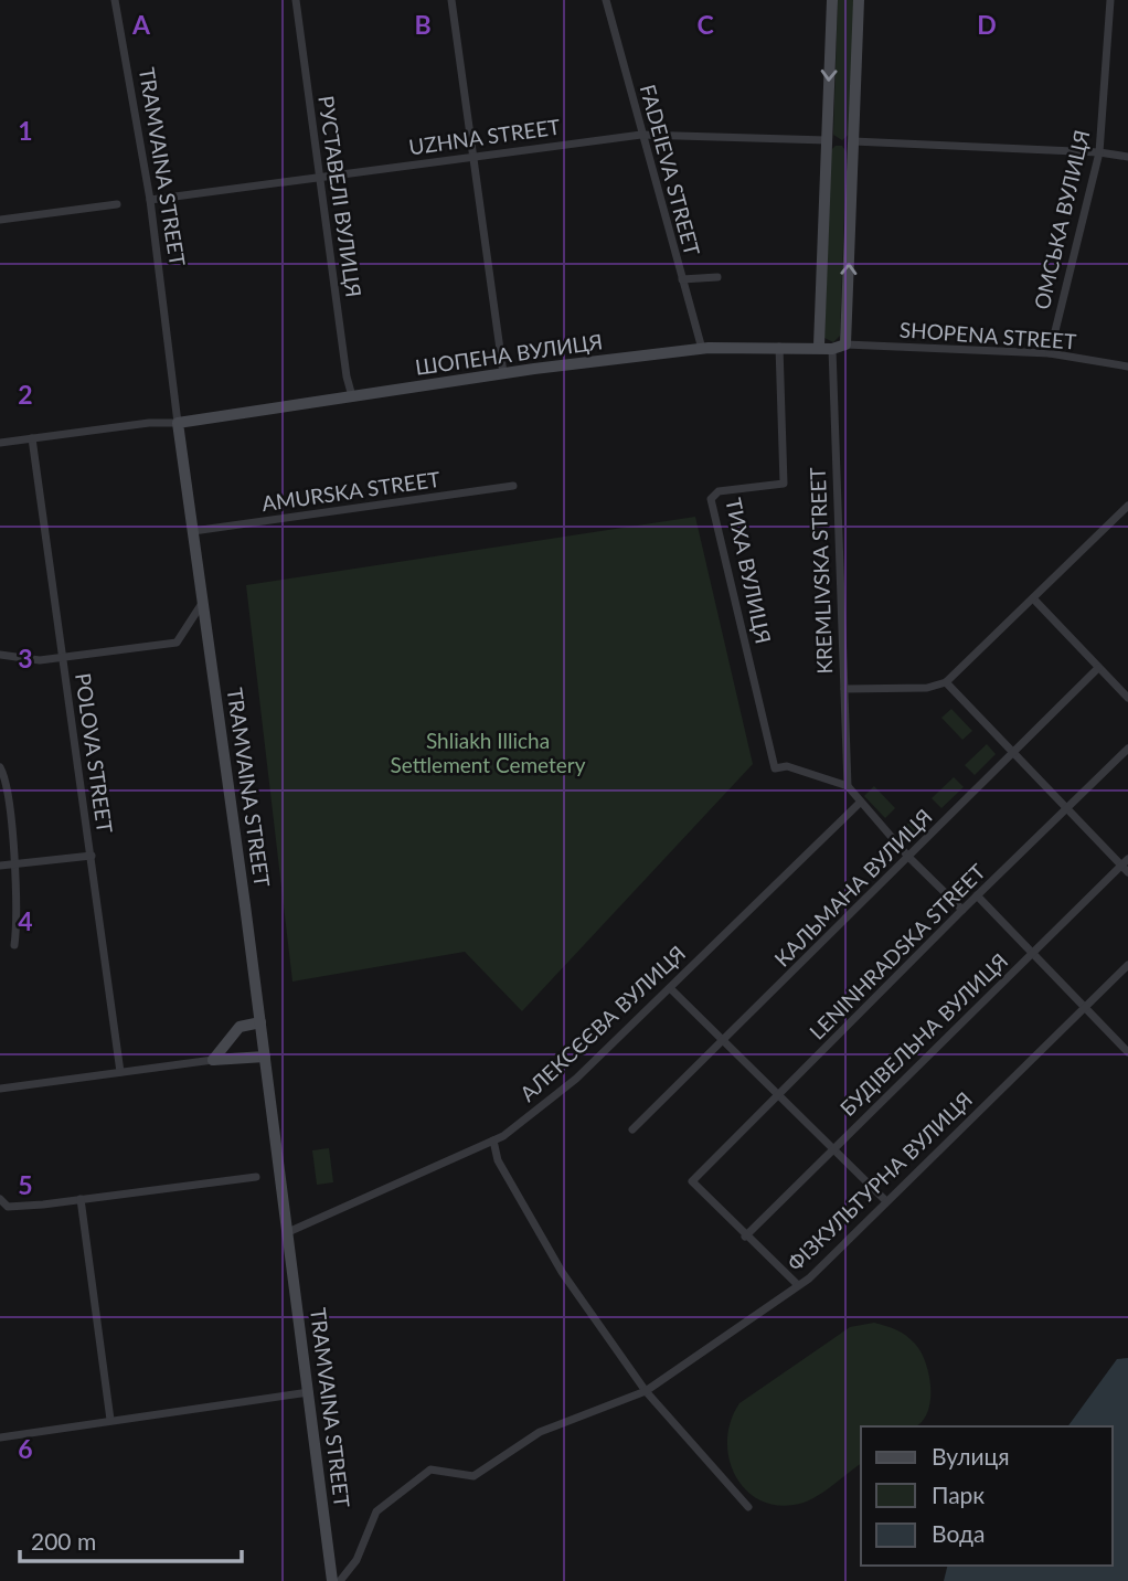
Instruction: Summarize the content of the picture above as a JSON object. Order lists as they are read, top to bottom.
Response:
{
  "streets": {
    "street": [
      "UZHNA STREET",
      "TRAMVAINA STREET",
      "FADEIEVA STREET",
      "РУСТАВЕЛІ ВУЛИЦЯ",
      "ОМСЬКА ВУЛИЦЯ",
      "SHOPENA STREET",
      "ШОПЕНА ВУЛИЦЯ",
      "AMURSKA STREET",
      "ТИХА ВУЛИЦЯ",
      "KREMLIVSKA STREET",
      "POLOVA STREET",
      "КАЛЬМАНА ВУЛИЦЯ",
      "LENINHRADSKA STREET",
      "АЛЕКСЄЄВА ВУЛИЦЯ",
      "БУДІВЕЛЬНА ВУЛИЦЯ",
      "ФIЗКУЛЬТУРНА ВУЛИЦЯ"
    ]
  },
  "crossings": [
    ["UZHNA STREET", "TRAMVAINA STREET"],
    ["UZHNA STREET", "FADEIEVA STREET"],
    ["UZHNA STREET", "РУСТАВЕЛІ ВУЛИЦЯ"],
    ["TRAMVAINA STREET", "ШОПЕНА ВУЛИЦЯ"],
    ["TRAMVAINA STREET", "AMURSKA STREET"],
    ["TRAMVAINA STREET", "АЛЕКСЄЄВА ВУЛИЦЯ"],
    ["FADEIEVA STREET", "ШОПЕНА ВУЛИЦЯ"],
    ["РУСТАВЕЛІ ВУЛИЦЯ", "ШОПЕНА ВУЛИЦЯ"],
    ["ОМСЬКА ВУЛИЦЯ", "SHOPENA STREET"],
    ["ШОПЕНА ВУЛИЦЯ", "ТИХА ВУЛИЦЯ"],
    ["ШОПЕНА ВУЛИЦЯ", "KREMLIVSKA STREET"],
    ["ТИХА ВУЛИЦЯ", "KREMLIVSKA STREET"],
    ["LENINHRADSKA STREET", "БУДІВЕЛЬНА ВУЛИЦЯ"]
  ],
  "parks": ["Shliakh Illicha Settlement Cemetery"],
  "legend": ["Вулиця", "Парк", "Вода"],
  "scale_bar": "200 m",
  "grid": {
    "columns": [
      "A",
      "B",
      "C",
      "D"
    ],
    "rows": [
      "1",
      "2",
      "3",
      "4",
      "5",
      "6"
    ]
  }
}
